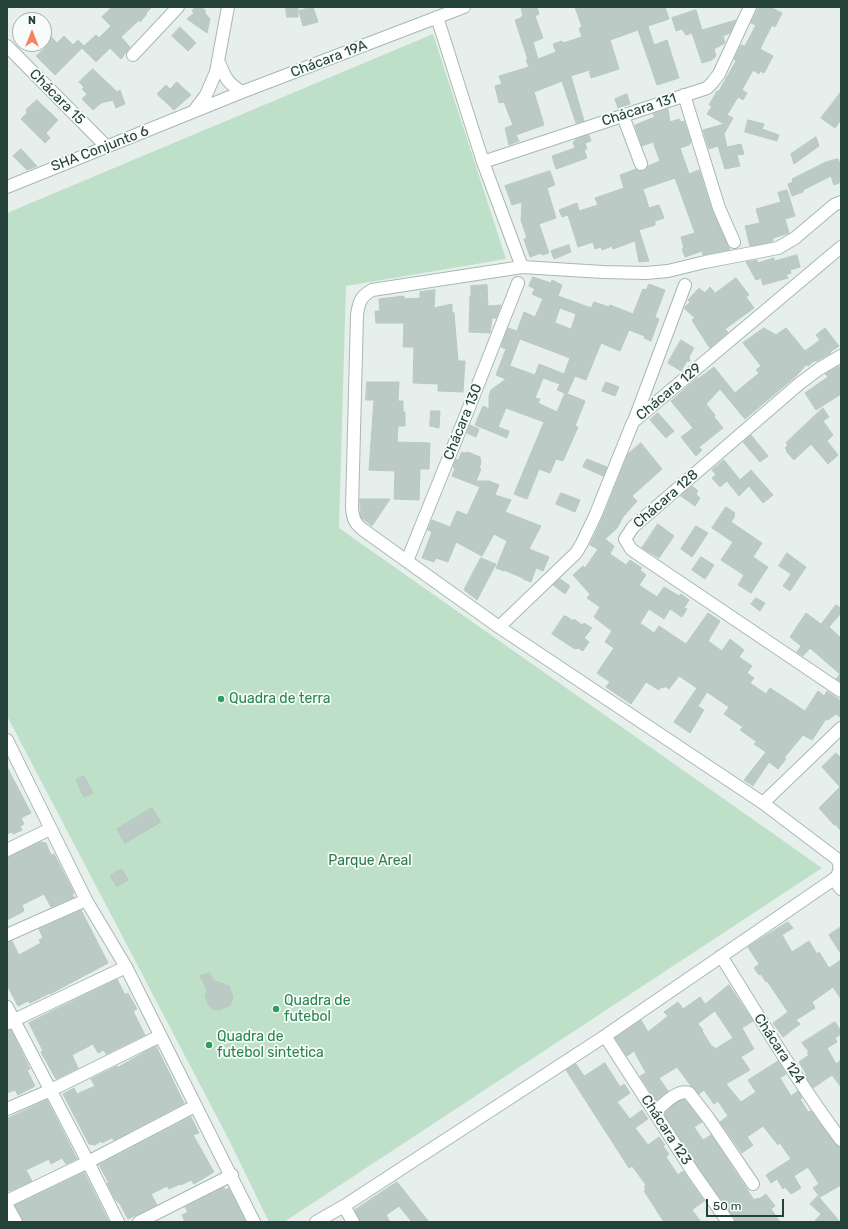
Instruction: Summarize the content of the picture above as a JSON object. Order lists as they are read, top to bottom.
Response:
{
  "streets": {
    "street": [
      "Chácara 19A",
      "Chácara 15",
      "Chácara 131",
      "SHA Conjunto 6",
      "Chácara 129",
      "Chácara 130",
      "Chácara 128",
      "Chácara 124",
      "Chácara 123"
    ]
  },
  "crossings": [
    ["Chácara 19A", "SHA Conjunto 6"],
    ["Chácara 15", "SHA Conjunto 6"]
  ],
  "parks": ["Parque Areal"],
  "places": ["Quadra de terra", "Quadra de futebol", "Quadra de futebol sintetica"],
  "scale_bar": "50 m",
  "north": "top"
}
